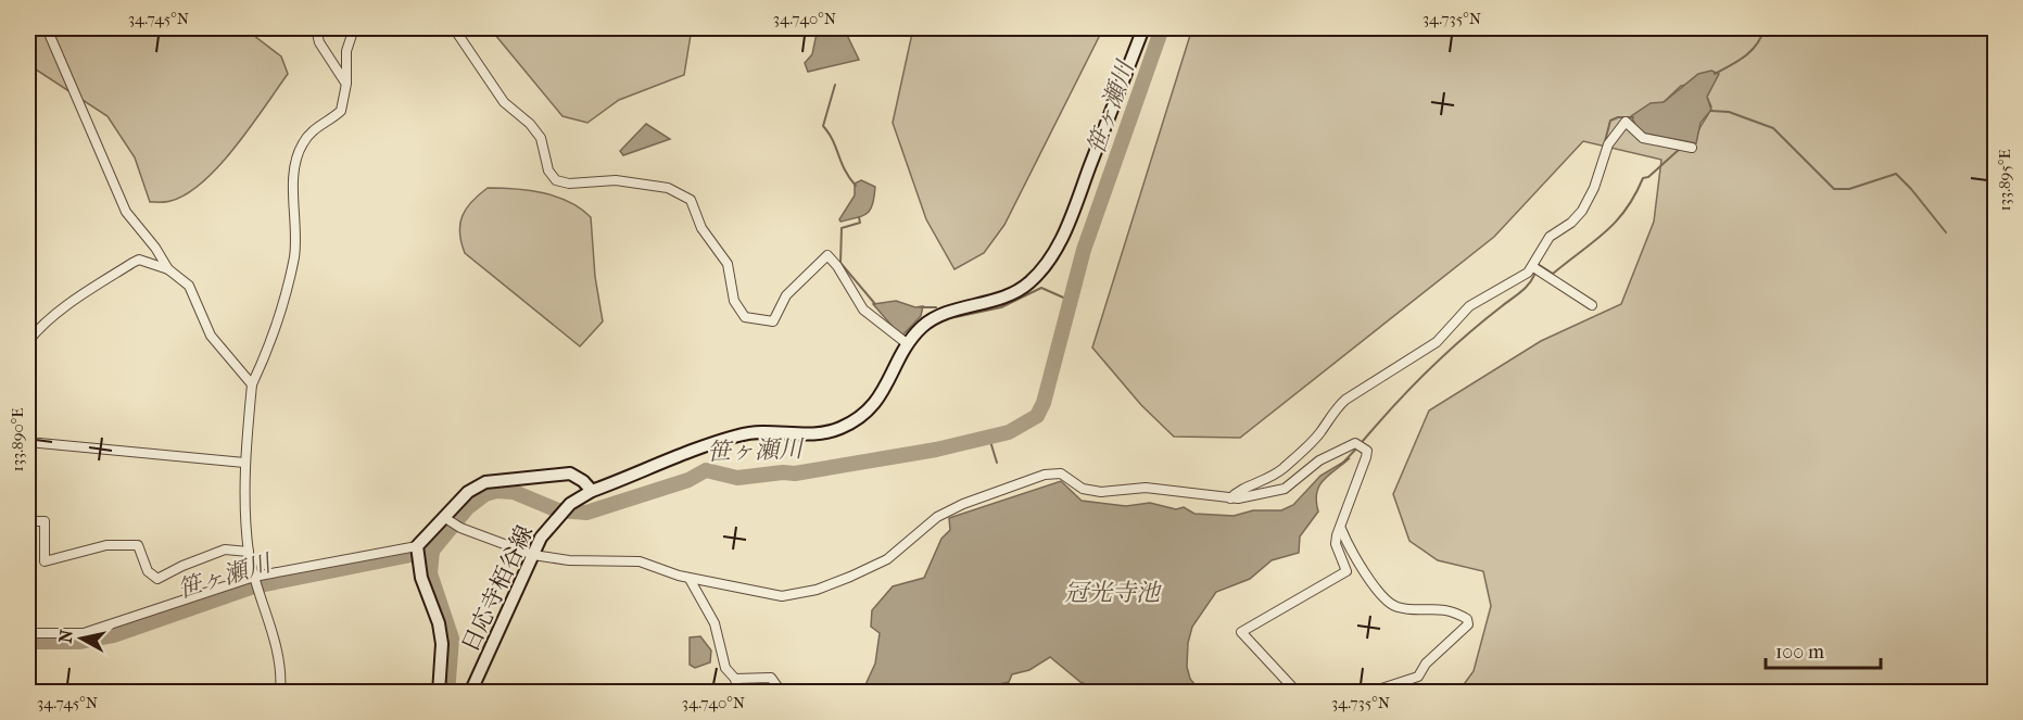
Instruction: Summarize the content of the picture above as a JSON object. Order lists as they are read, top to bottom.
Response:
{
  "streets": {
    "main road": ["日応寺栢谷線"]
  },
  "water": ["笹ヶ瀬川", "冠光寺池"],
  "scale_bar": "100 m",
  "north": "left",
  "coordinates": [
    "34.745°N",
    "34.740°N",
    "34.735°N",
    "133.895°E",
    "133.890°E"
  ]
}
